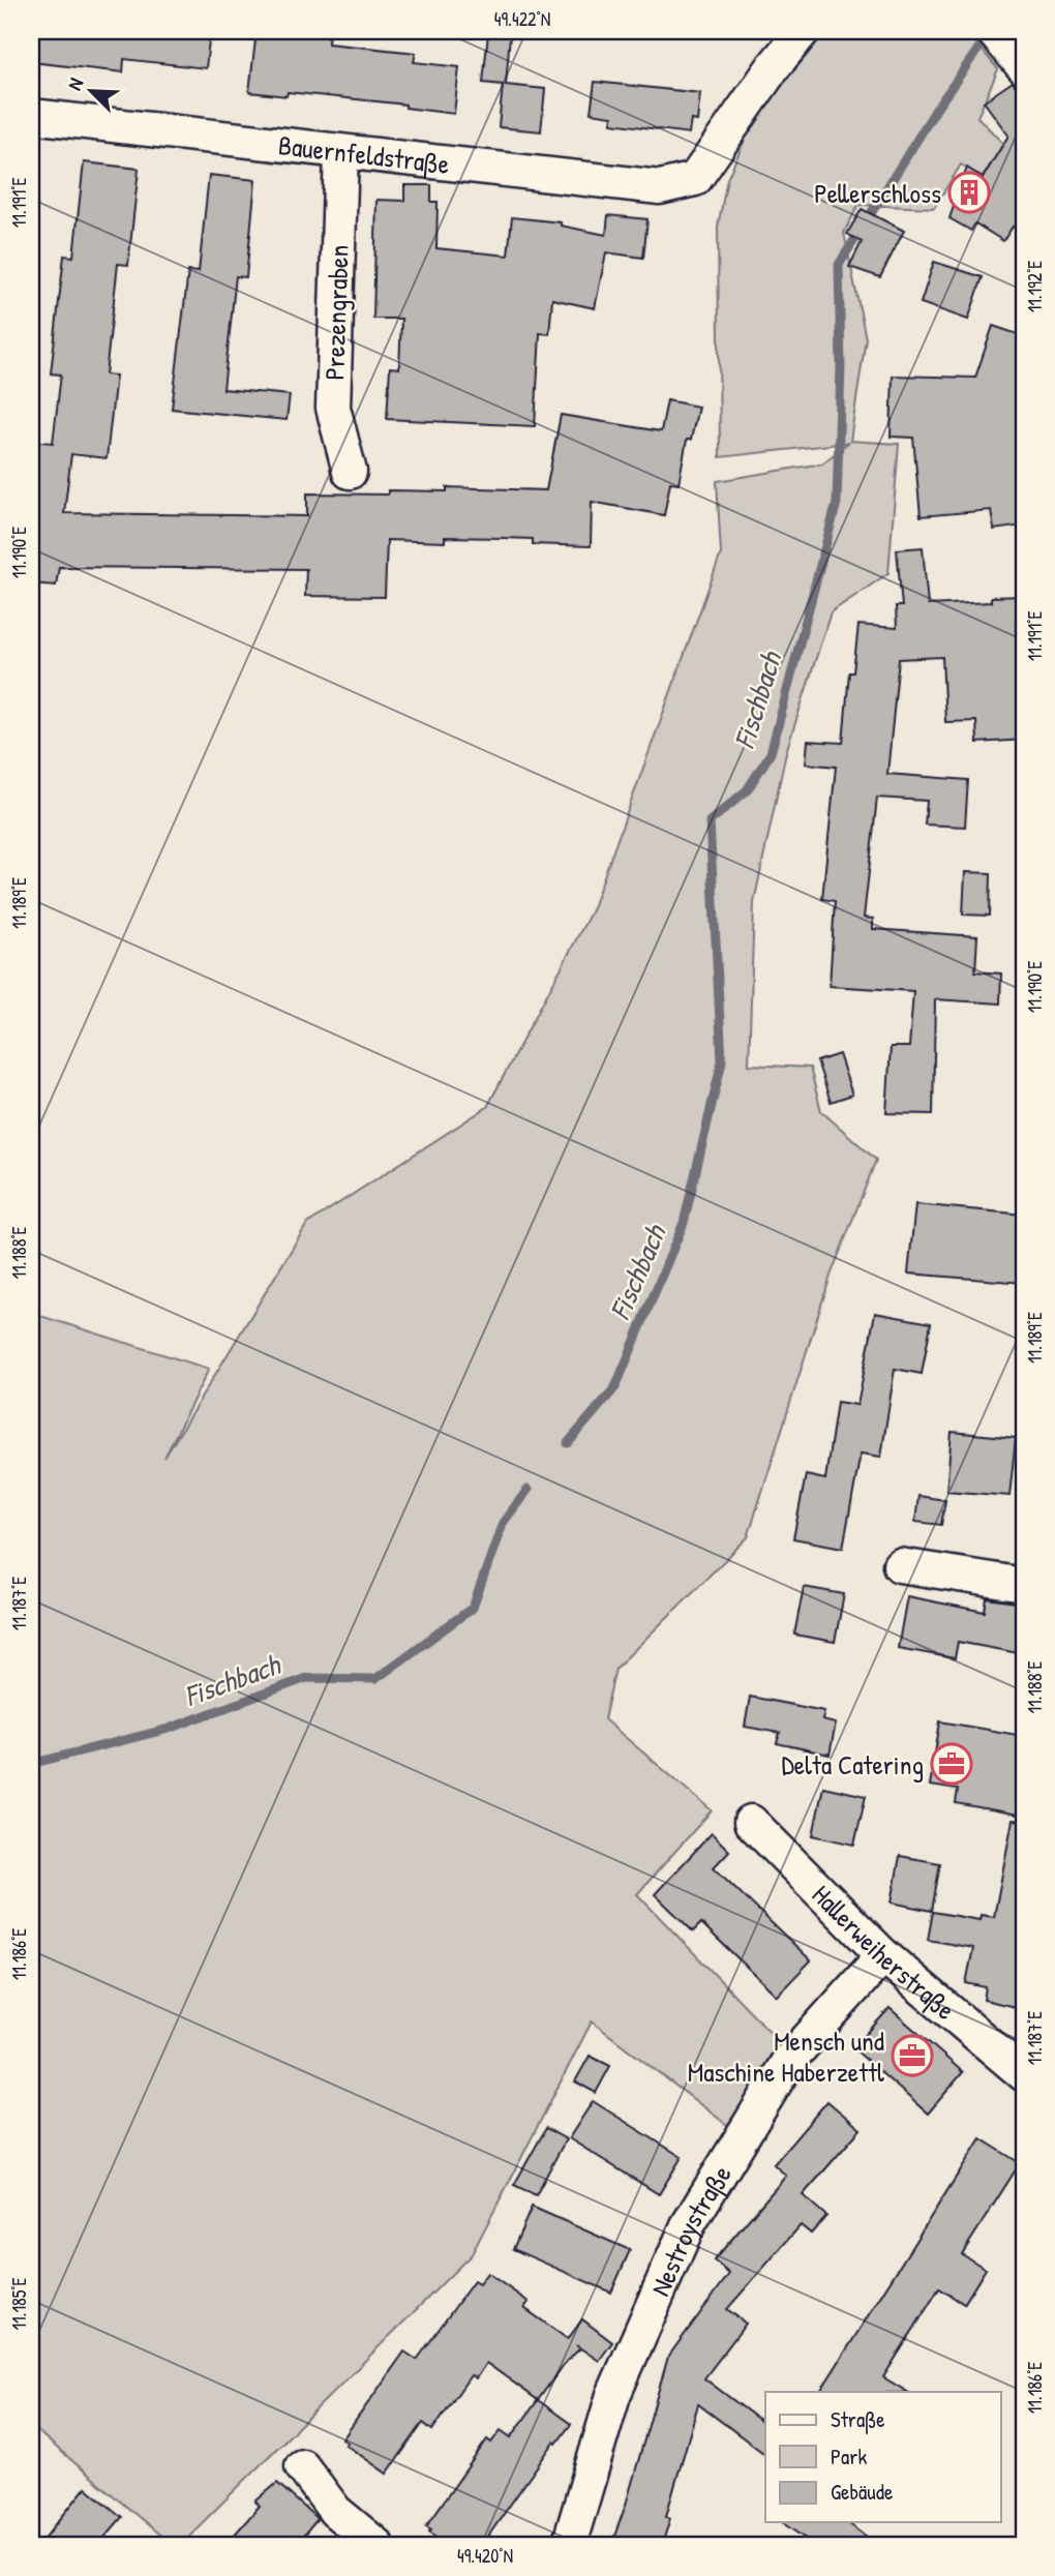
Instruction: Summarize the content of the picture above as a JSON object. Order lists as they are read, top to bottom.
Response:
{
  "streets": {
    "street": [
      "Bauernfeldstraße",
      "Prezengraben",
      "Hallerweiherstraße",
      "Nestroystraße"
    ]
  },
  "crossings": [
    ["Bauernfeldstraße", "Prezengraben"],
    ["Hallerweiherstraße", "Nestroystraße"]
  ],
  "water": ["Fischbach"],
  "places": {
    "building": ["Pellerschloss"],
    "office": ["Delta Catering", "Mensch und Maschine Haberzettl"]
  },
  "legend": ["Straße", "Park", "Gebäude"],
  "north": "top left",
  "coordinates": [
    "49.422°N",
    "11.191°E",
    "11.192°E",
    "11.190°E",
    "11.189°E",
    "11.188°E",
    "11.187°E",
    "11.186°E",
    "11.185°E",
    "49.420°N"
  ]
}
